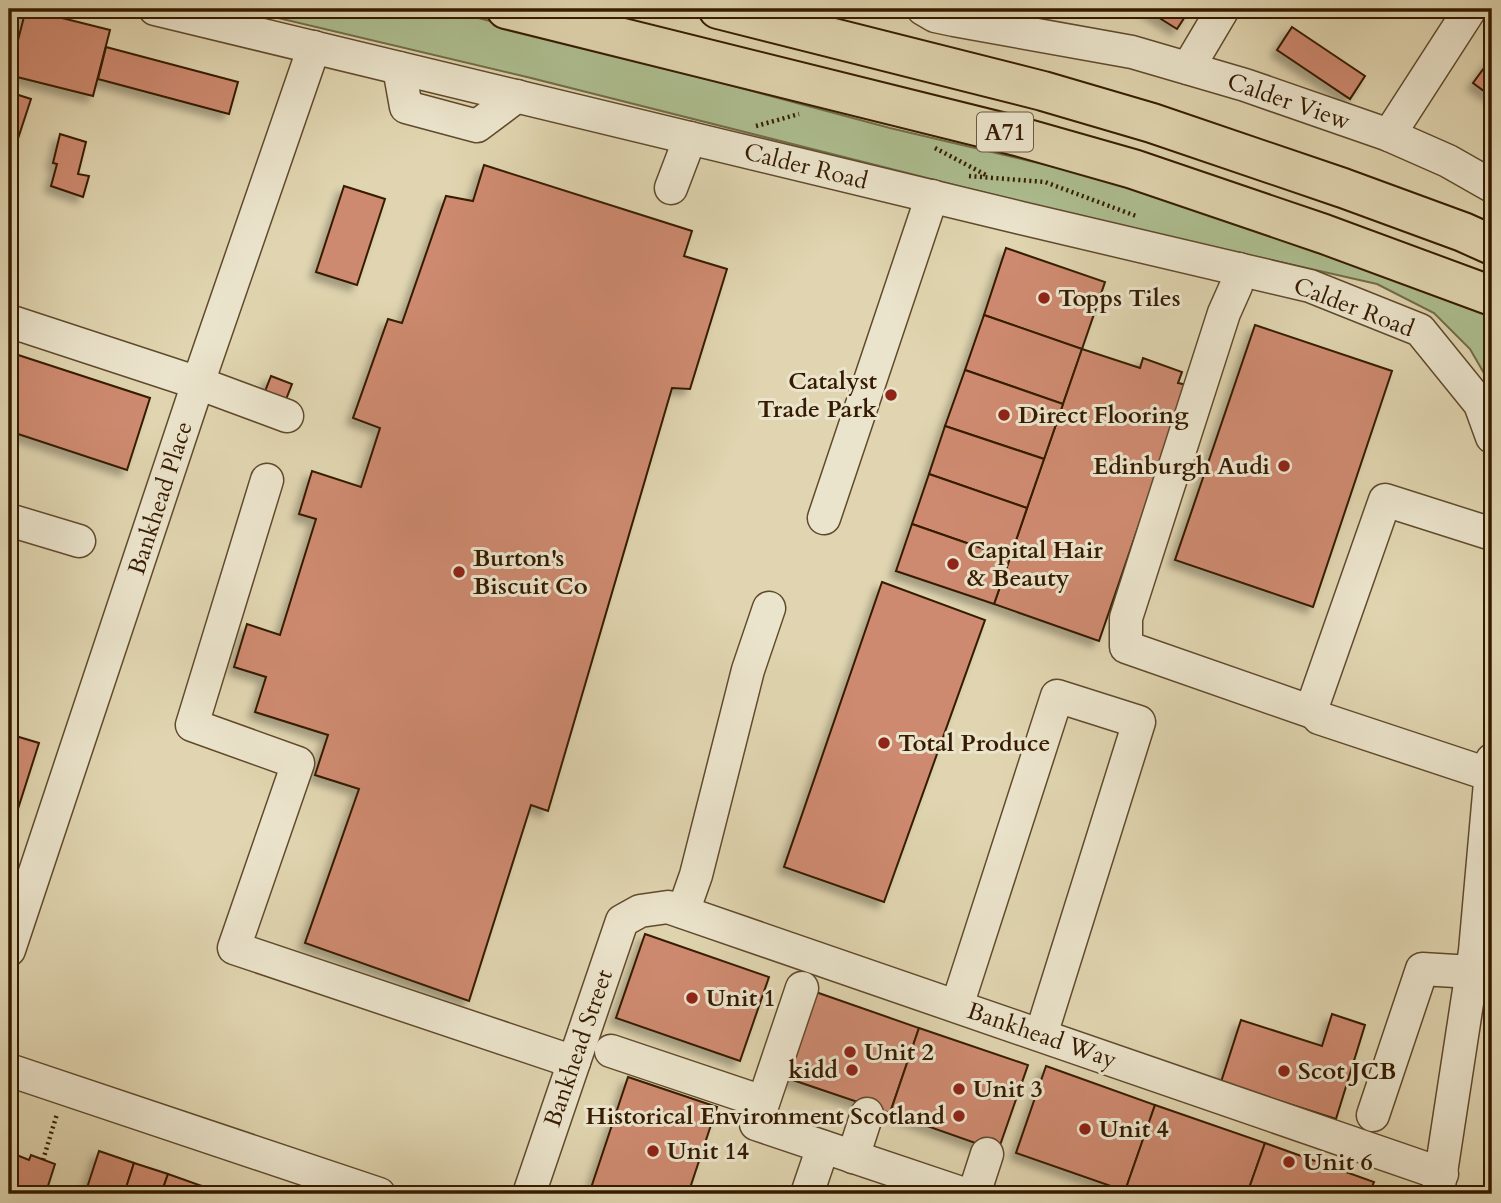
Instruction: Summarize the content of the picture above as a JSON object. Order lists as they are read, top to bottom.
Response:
{
  "streets": {
    "main road": ["A71"],
    "street": [
      "Calder View",
      "Calder Road",
      "Bankhead Place",
      "Bankhead Way",
      "Bankhead Street"
    ]
  },
  "crossings": [
    ["Calder Road", "Bankhead Place"],
    ["Bankhead Way", "Bankhead Street"]
  ],
  "places": [
    "Topps Tiles",
    "Catalyst Trade Park",
    "Direct Flooring",
    "Edinburgh Audi",
    "Capital Hair & Beauty",
    "Burton's Biscuit Co",
    "Total Produce",
    "Unit 1",
    "Unit 2",
    "kidd",
    "Scot JCB",
    "Unit 3",
    "Historical Environment Scotland",
    "Unit 4",
    "Unit 14",
    "Unit 6"
  ]
}
